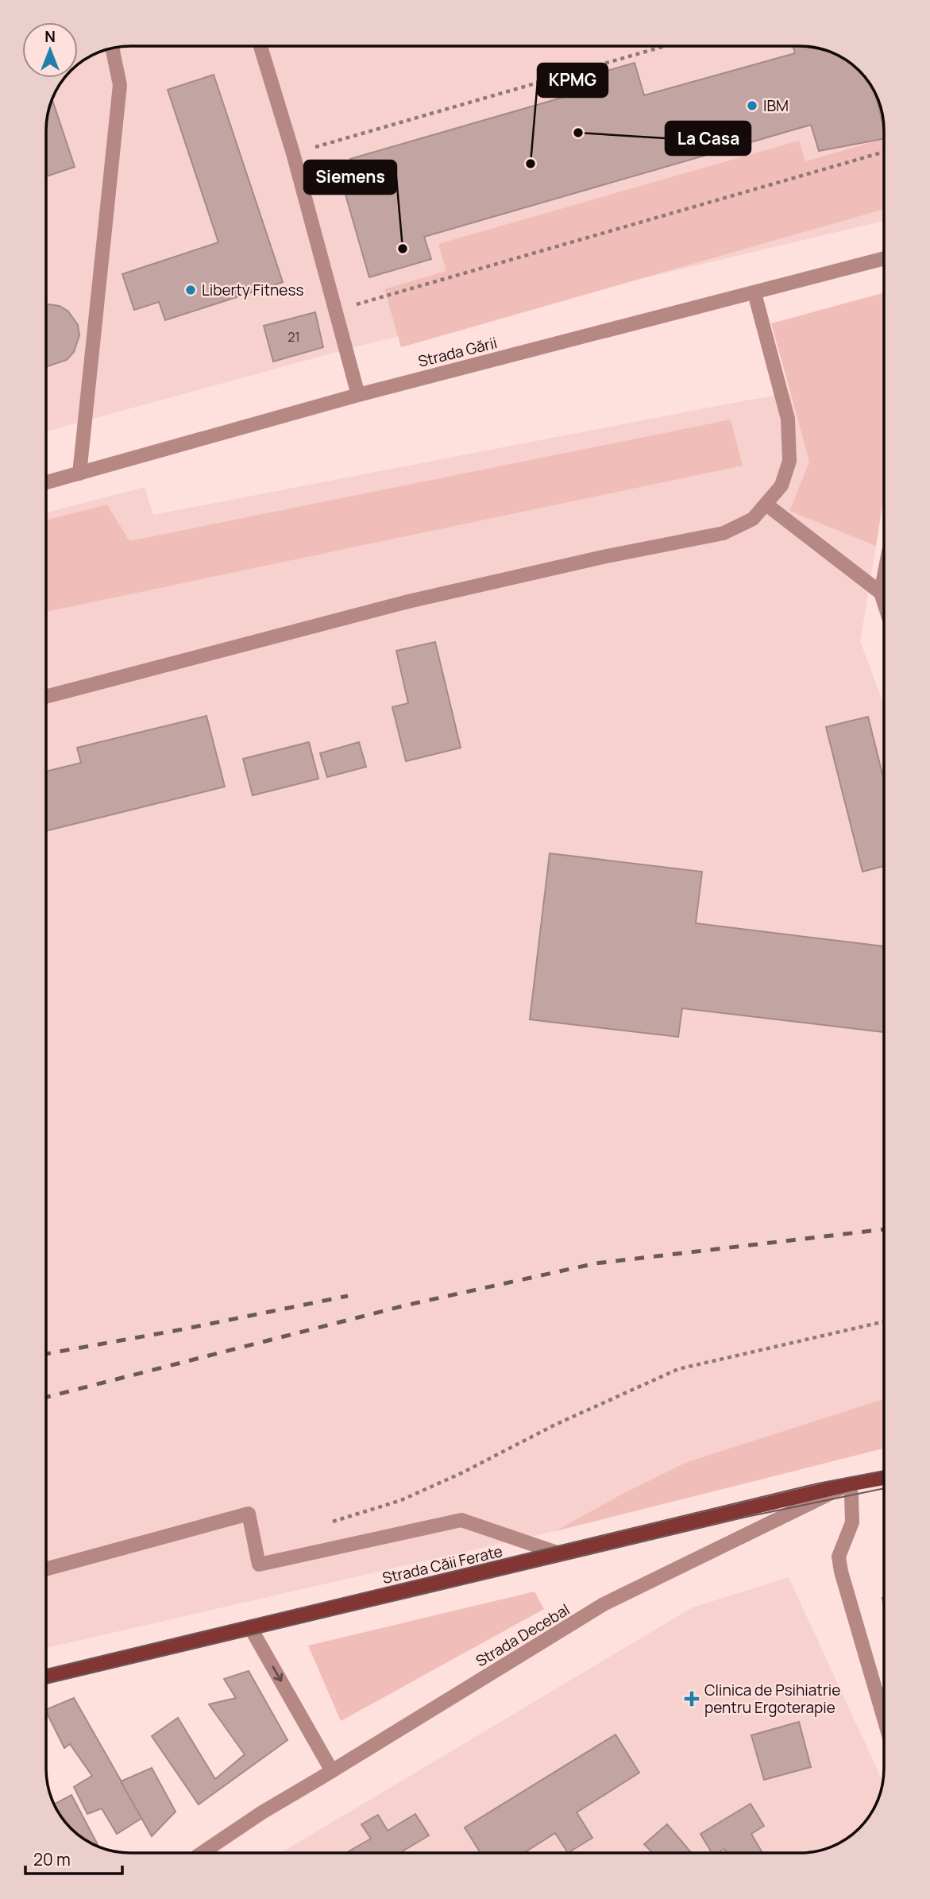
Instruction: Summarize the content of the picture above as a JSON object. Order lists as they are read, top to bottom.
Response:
{
  "streets": {
    "main road": ["Strada Căii Ferate", "Strada Decebal"],
    "street": ["Strada Gării"]
  },
  "crossings": [
    ["Strada Căii Ferate", "Strada Decebal"]
  ],
  "places": {
    "other": [
      "IBM",
      "La Casa",
      "KPMG",
      "Siemens",
      "Liberty Fitness"
    ],
    "health": ["Clinica de Psihiatrie pentru Ergoterapie"]
  },
  "house_numbers": ["21"],
  "scale_bar": "20 m",
  "north": "top"
}
